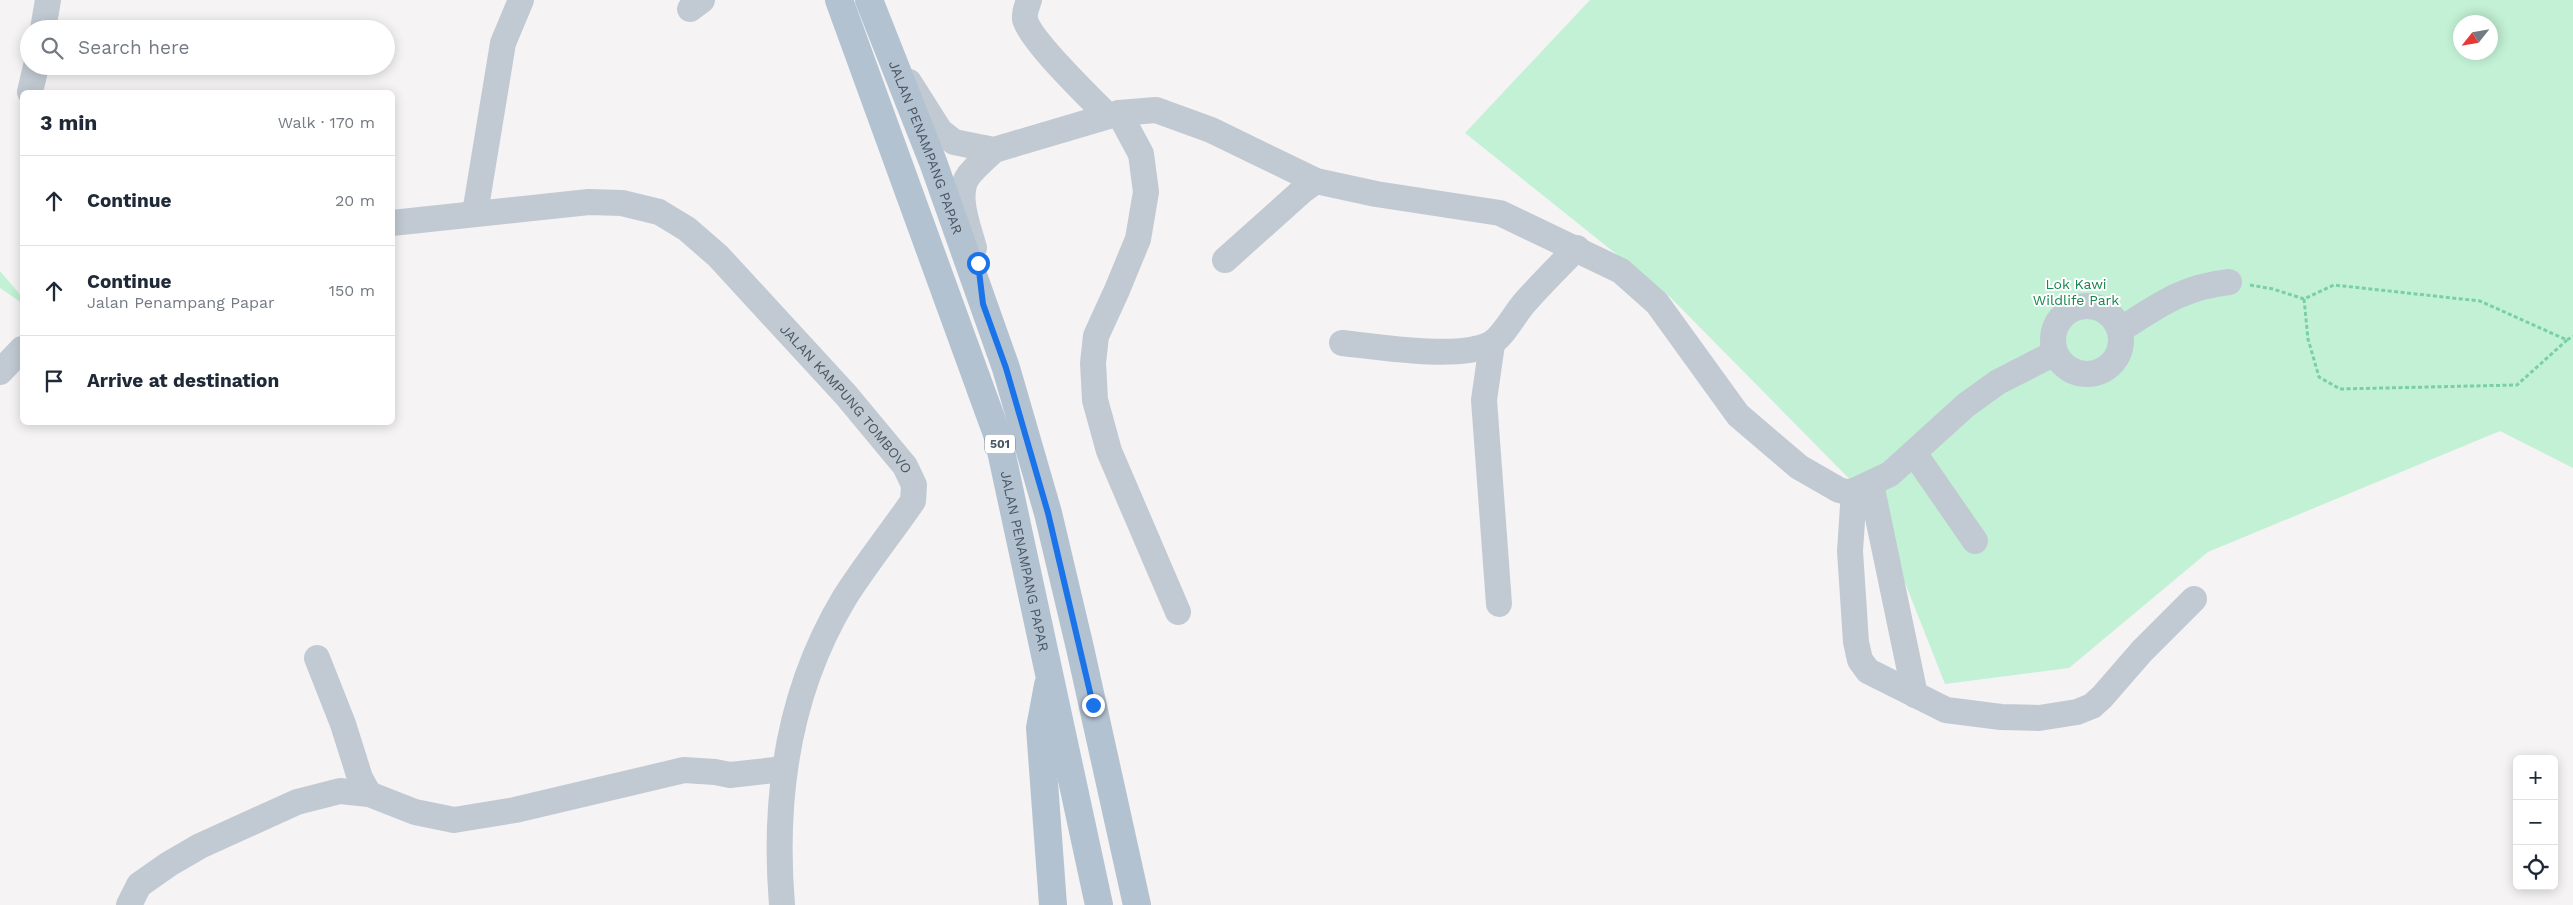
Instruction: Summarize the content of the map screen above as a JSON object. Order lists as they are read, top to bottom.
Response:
{
  "streets": {
    "main road": ["JALAN PENAMPANG PAPAR", "501"],
    "street": ["JALAN KAMPUNG TOMBOVO"]
  },
  "parks": ["Lok Kawi Wildlife Park"],
  "north": "bottom left",
  "page": {
    "search": "Search here",
    "heading": ["3 min", "Walk · 170 m"],
    "list": [
      ["Continue", "20 m"],
      ["Continue", "Jalan Penampang Papar", "150 m"],
      "Arrive at destination"
    ],
    "map_buttons": ["+", "−"]
  }
}
